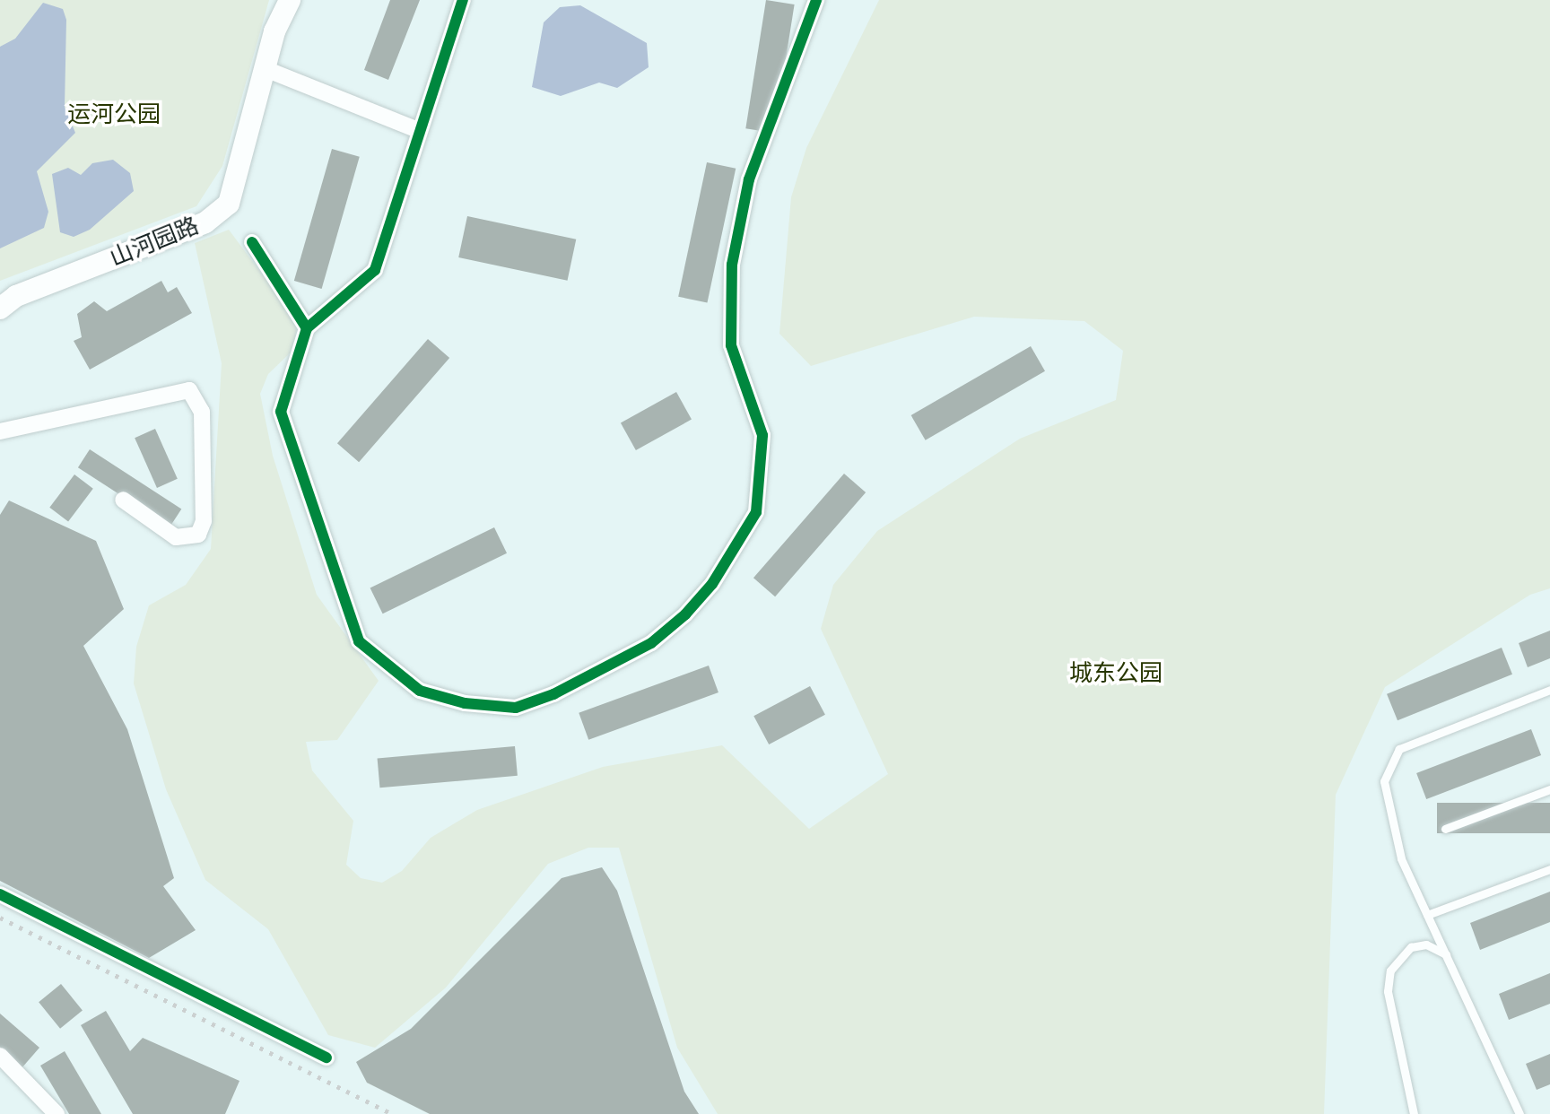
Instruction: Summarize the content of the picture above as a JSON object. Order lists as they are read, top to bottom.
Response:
{
  "streets": {
    "street": ["山河园路"]
  },
  "parks": ["运河公园", "城东公园"]
}
